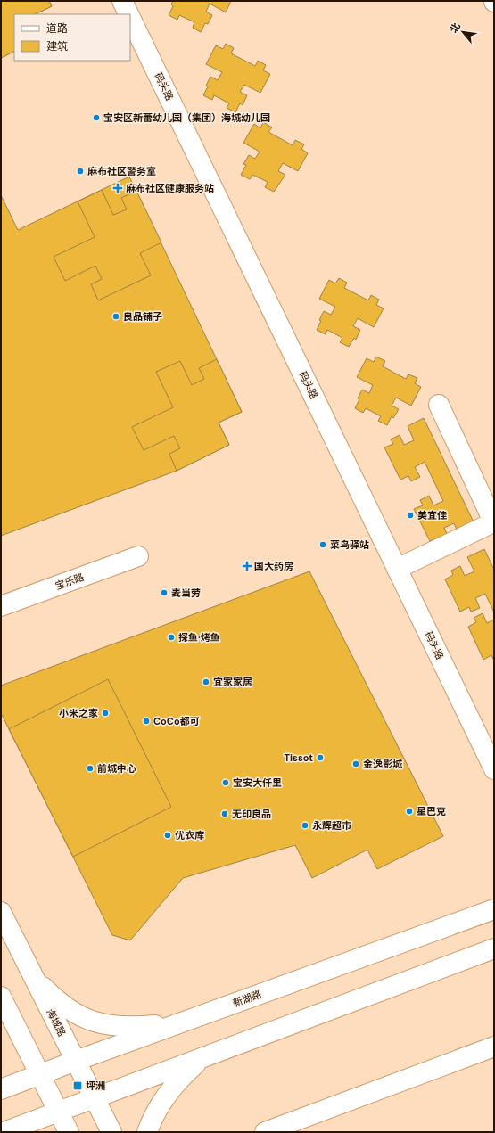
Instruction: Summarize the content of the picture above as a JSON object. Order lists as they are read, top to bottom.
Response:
{
  "streets": {
    "main road": [
      "码头路",
      "宝乐路",
      "新湖路",
      "海城路"
    ]
  },
  "crossings": [
    ["新湖路", "海城路"]
  ],
  "places": {
    "other": [
      "宝安区新蕾幼儿园（集团）海城幼儿园",
      "麻布社区警务室",
      "良品铺子",
      "美宜佳",
      "菜鸟驿站",
      "麦当劳",
      "探鱼·烤鱼",
      "宜家家居",
      "小米之家",
      "CoCo都可",
      "Tissot",
      "金逸影城",
      "前城中心",
      "宝安大仟里",
      "星巴克",
      "无印良品",
      "永辉超市",
      "优衣库"
    ],
    "health": ["麻布社区健康服务站", "国大药房"],
    "transit": ["坪洲"]
  },
  "legend": ["道路", "建筑"],
  "north": "top left"
}
